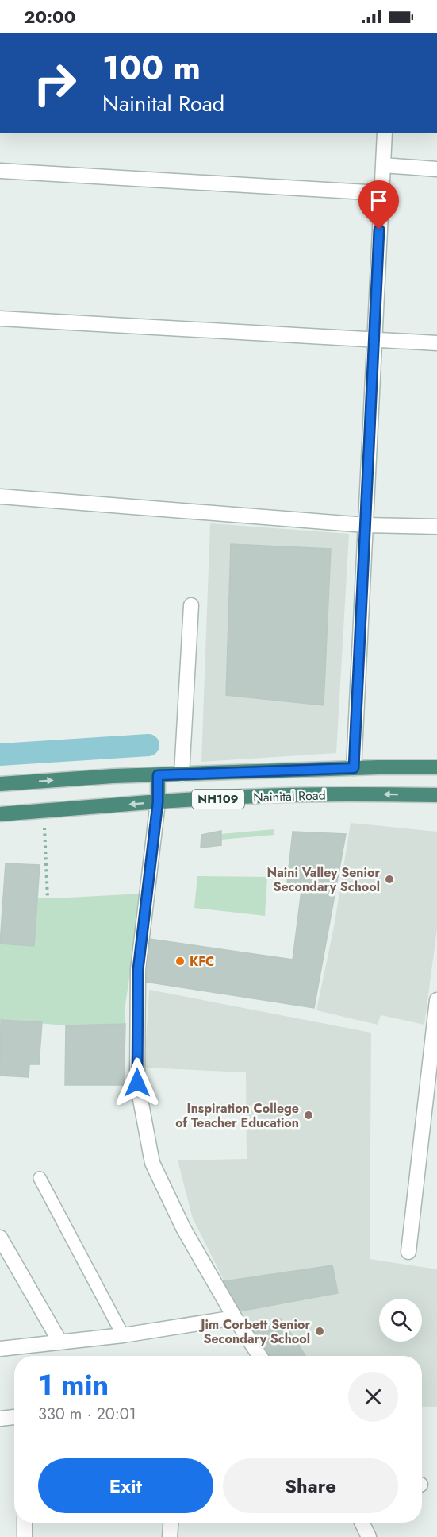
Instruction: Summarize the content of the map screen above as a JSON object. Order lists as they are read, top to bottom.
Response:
{
  "streets": {
    "highway": ["Nainital Road", "NH109"]
  },
  "places": [
    "Naini Valley Senior Secondary School",
    "KFC",
    "Inspiration College of Teacher Education",
    "Jim Corbett Senior Secondary School"
  ],
  "page": {
    "status": "20:00",
    "turn": ["100 m", "Nainital Road"],
    "heading": ["1 min", "330 m · 20:01"],
    "buttons": ["Exit", "Share"]
  }
}
